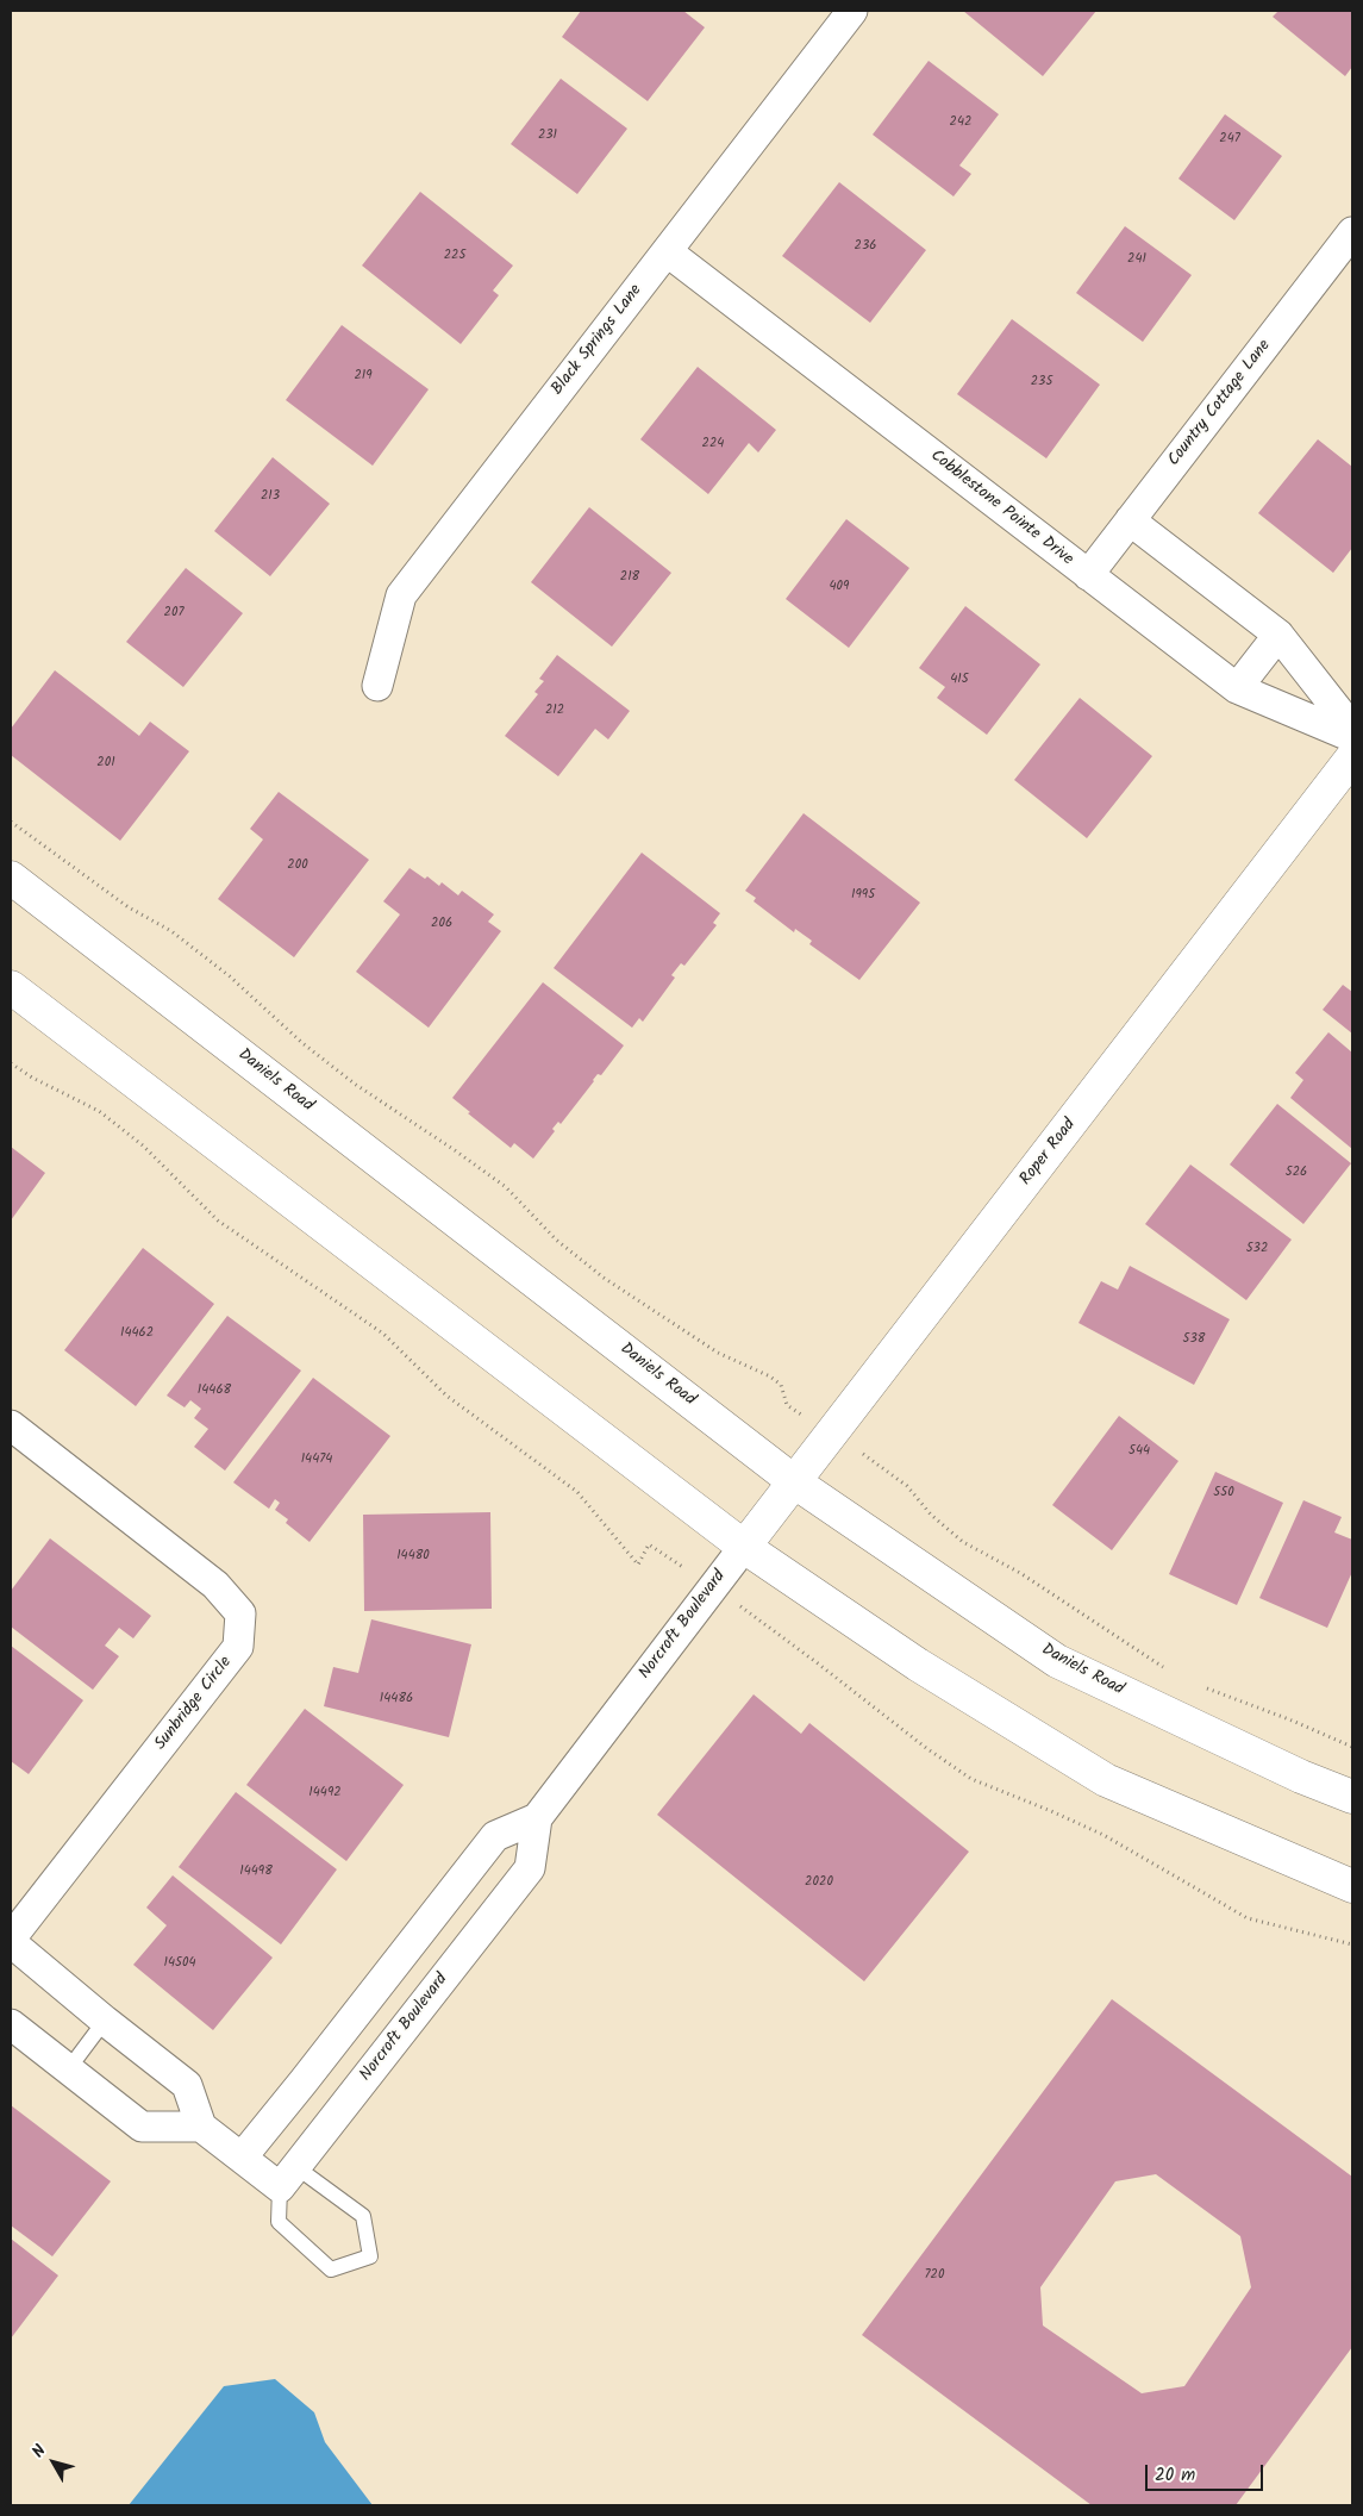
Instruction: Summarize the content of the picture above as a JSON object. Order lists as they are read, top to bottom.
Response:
{
  "streets": {
    "main road": ["Daniels Road", "Roper Road"],
    "street": [
      "Black Springs Lane",
      "Country Cottage Lane",
      "Cobblestone Pointe Drive",
      "Norcroft Boulevard",
      "Sunbridge Circle"
    ]
  },
  "crossings": [
    ["Black Springs Lane", "Cobblestone Pointe Drive"],
    ["Country Cottage Lane", "Cobblestone Pointe Drive"],
    ["Daniels Road", "Roper Road"],
    ["Roper Road", "Norcroft Boulevard"]
  ],
  "house_numbers": [
    "242",
    "231",
    "247",
    "236",
    "225",
    "241",
    "219",
    "235",
    "224",
    "213",
    "218",
    "409",
    "207",
    "415",
    "212",
    "201",
    "200",
    "1995",
    "206",
    "526",
    "532",
    "14462",
    "538",
    "14468",
    "544",
    "14474",
    "550",
    "14480",
    "14486",
    "14492",
    "14498",
    "2020",
    "14504",
    "720"
  ],
  "scale_bar": "20 m",
  "north": "top left"
}
